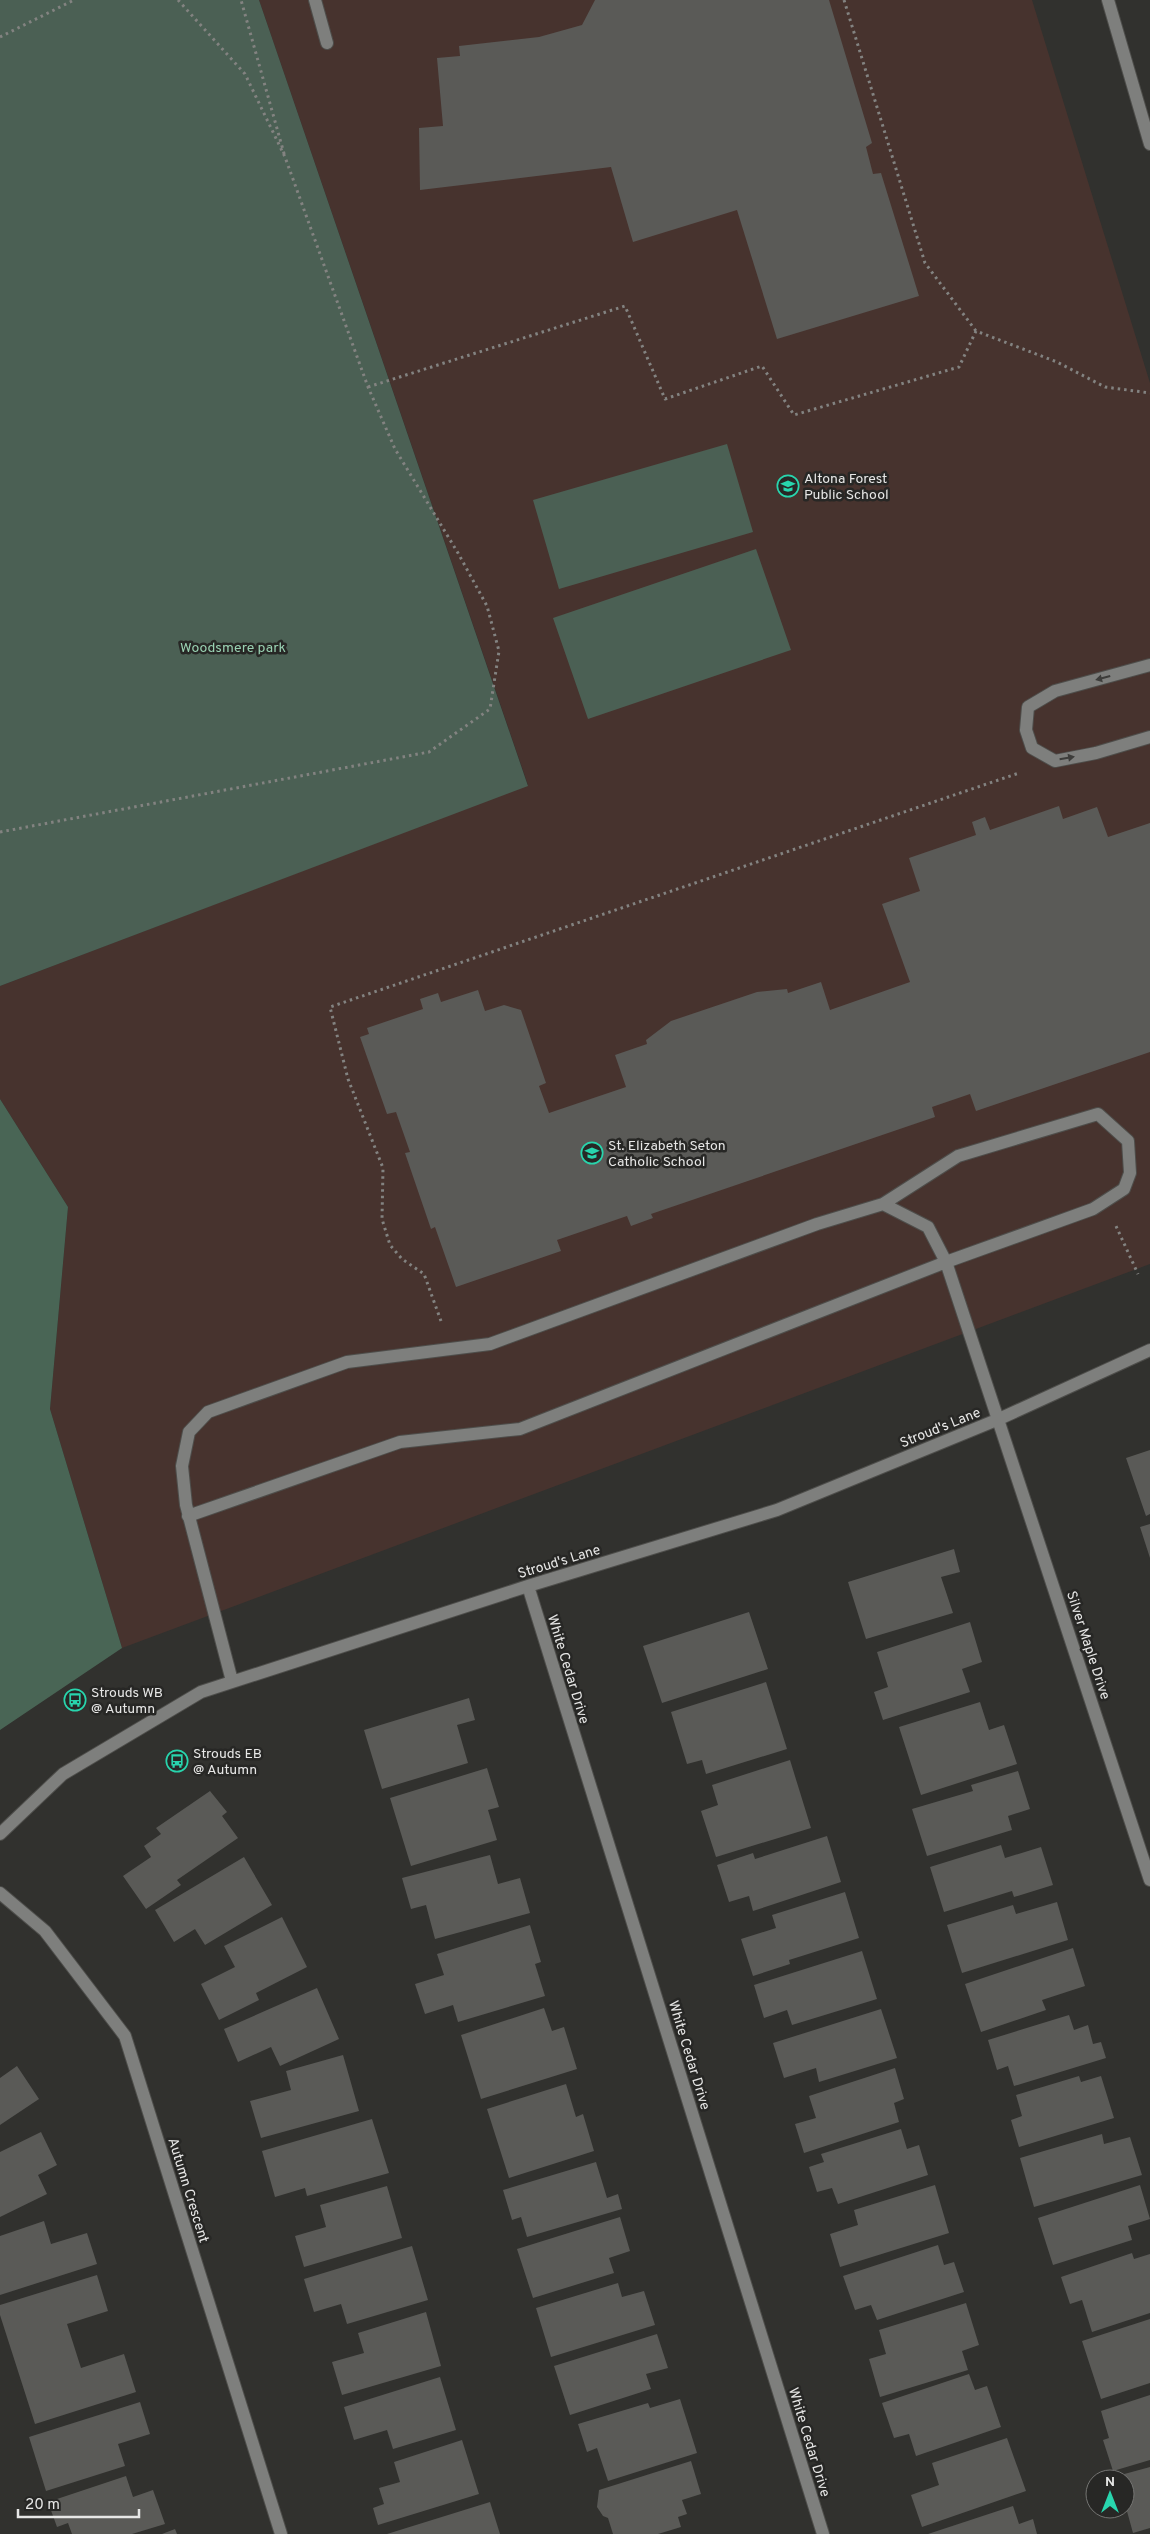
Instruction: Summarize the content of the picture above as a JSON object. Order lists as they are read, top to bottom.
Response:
{
  "streets": {
    "street": [
      "Stroud's Lane",
      "Silver Maple Drive",
      "White Cedar Drive",
      "Autumn Crescent"
    ]
  },
  "crossings": [
    ["Stroud's Lane", "Silver Maple Drive"],
    ["Stroud's Lane", "White Cedar Drive"]
  ],
  "parks": ["Woodsmere park"],
  "places": {
    "school or university": ["Altona Forest Public School", "St. Elizabeth Seton Catholic School"],
    "bus stop": ["Strouds WB @ Autumn", "Strouds EB @ Autumn"]
  },
  "scale_bar": "20 m",
  "north": "top"
}
